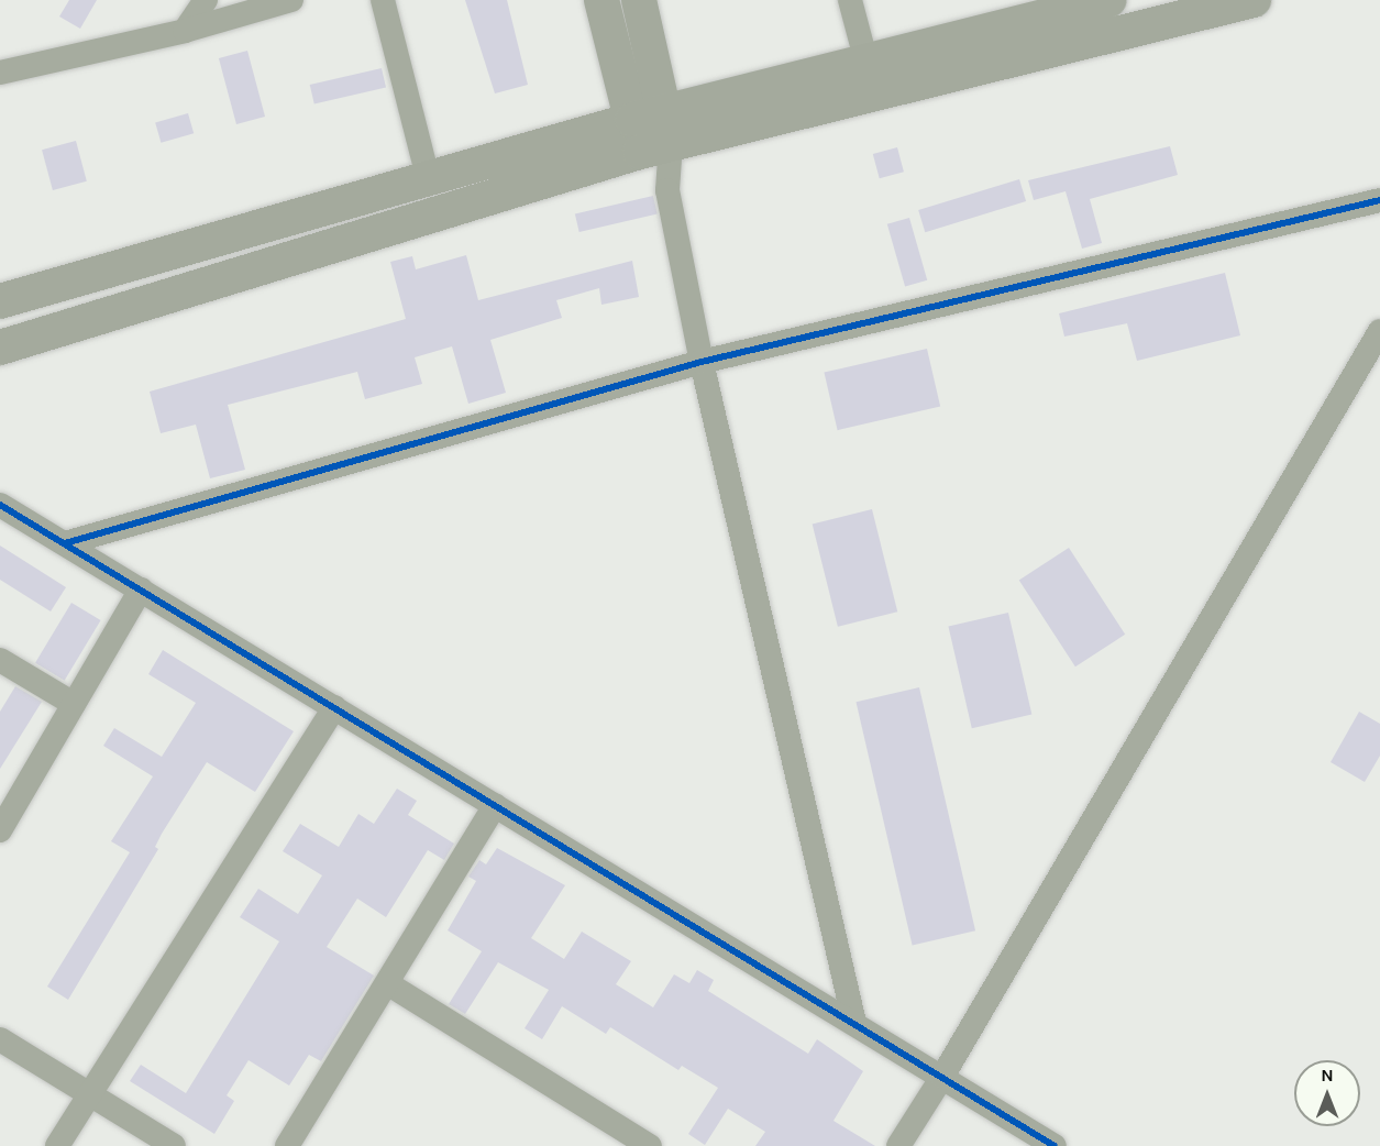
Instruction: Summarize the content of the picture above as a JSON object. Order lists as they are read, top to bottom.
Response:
{
  "north": "top"
}
